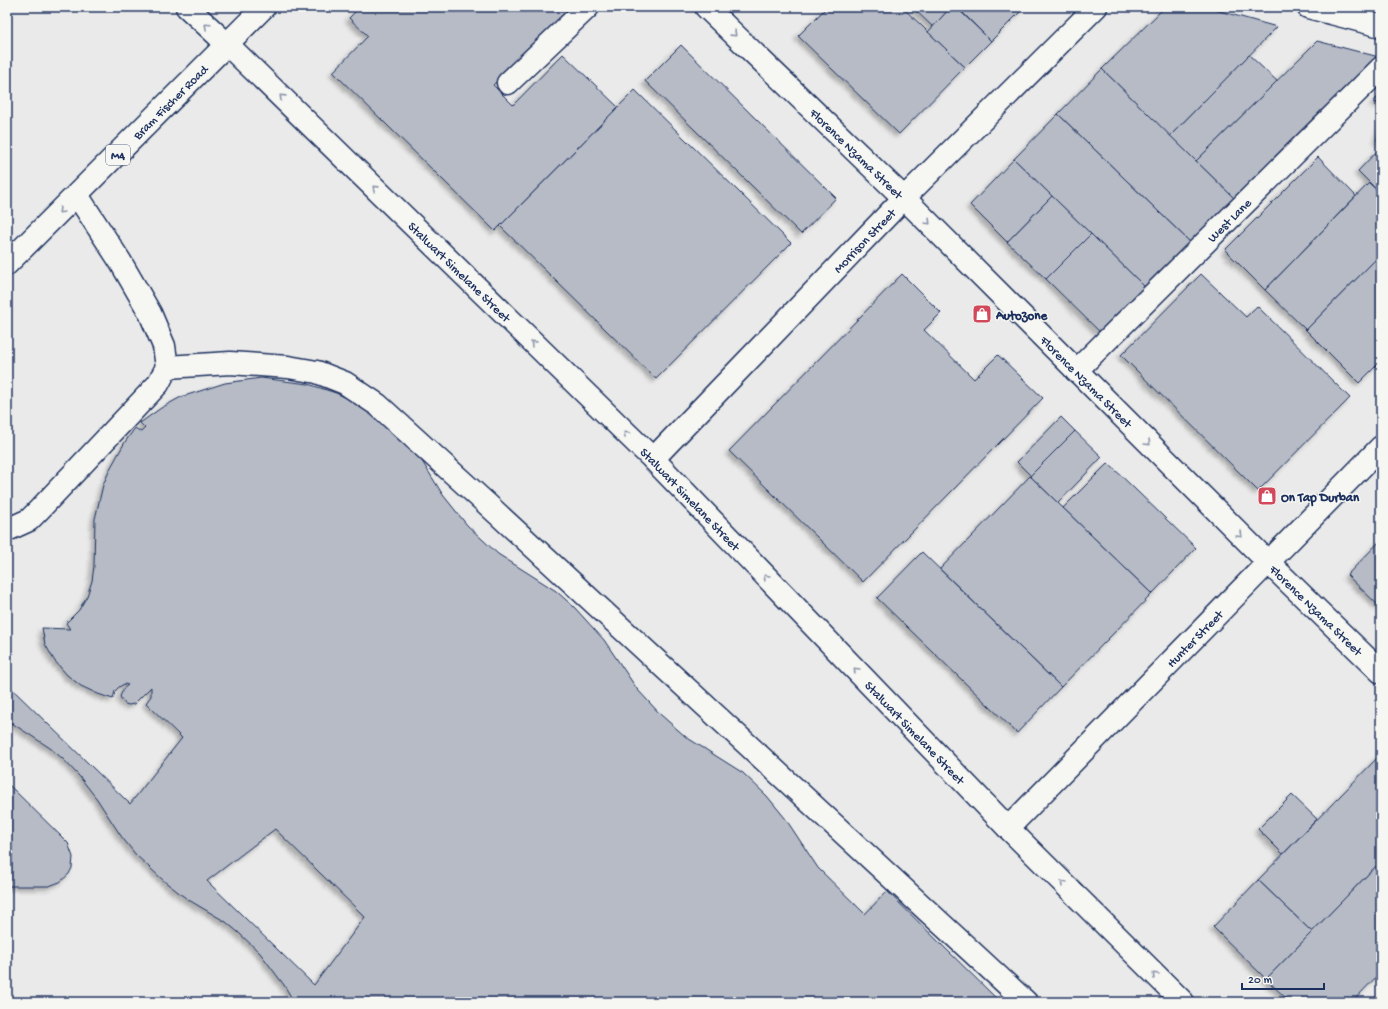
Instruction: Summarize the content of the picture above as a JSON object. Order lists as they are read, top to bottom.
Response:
{
  "streets": {
    "main road": [
      "Bram Fischer Road",
      "Florence Nzama Street",
      "M4",
      "West Lane",
      "Morrison Street",
      "Stalwart Simelane Street",
      "Hunter Street"
    ]
  },
  "crossings": [
    ["Bram Fischer Road", "Stalwart Simelane Street"],
    ["Florence Nzama Street", "West Lane"],
    ["Florence Nzama Street", "Morrison Street"],
    ["Florence Nzama Street", "Hunter Street"],
    ["Morrison Street", "Stalwart Simelane Street"],
    ["Stalwart Simelane Street", "Hunter Street"]
  ],
  "one_way": ["Florence Nzama Street"],
  "places": {
    "shop": ["Autozone", "On Tap Durban"]
  },
  "scale_bar": "20 m"
}
